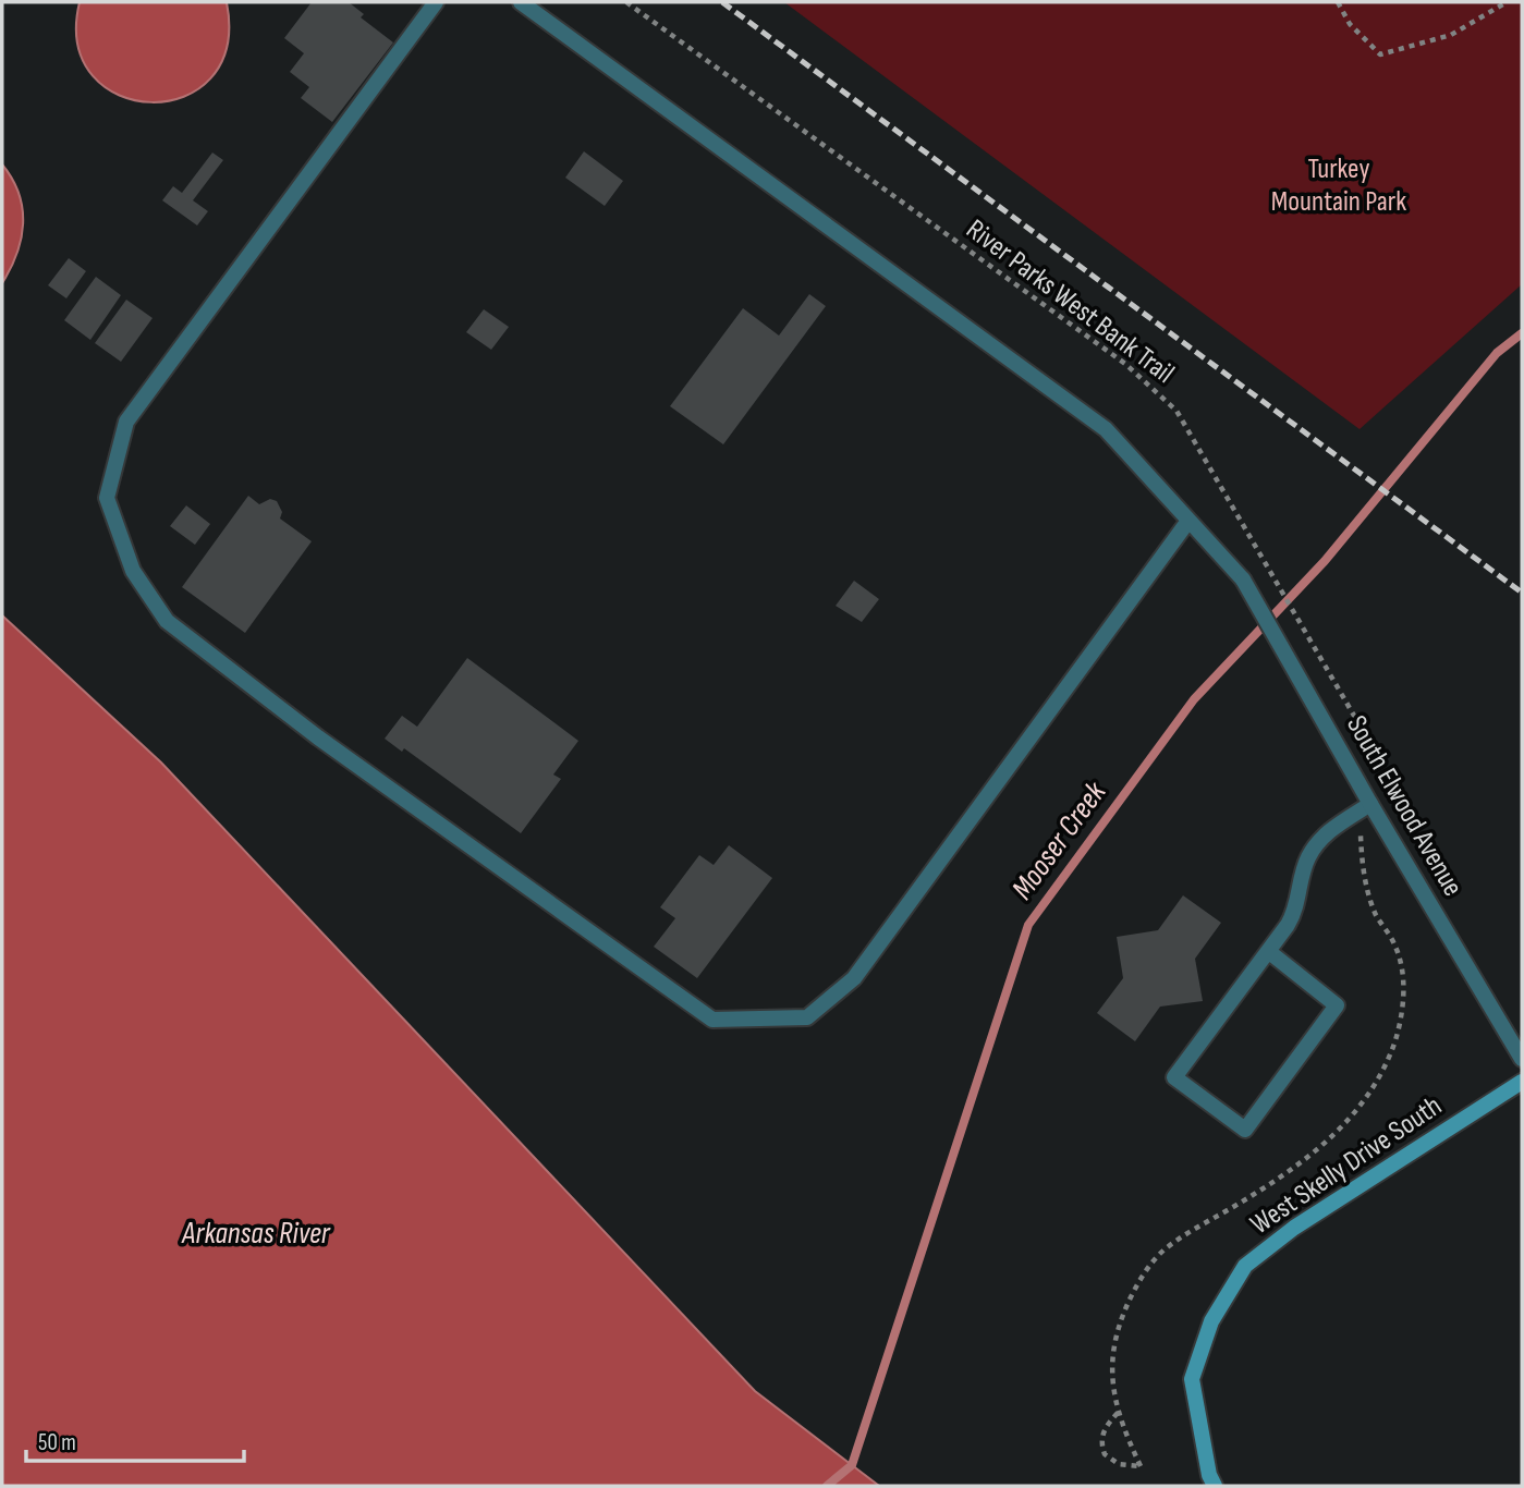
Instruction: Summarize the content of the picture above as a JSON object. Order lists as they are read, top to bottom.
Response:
{
  "streets": {
    "street": ["South Elwood Avenue", "West Skelly Drive South"],
    "path": ["River Parks West Bank Trail"]
  },
  "water": ["Mooser Creek", "Arkansas River"],
  "parks": ["Turkey Mountain Park"],
  "scale_bar": "50 m"
}
